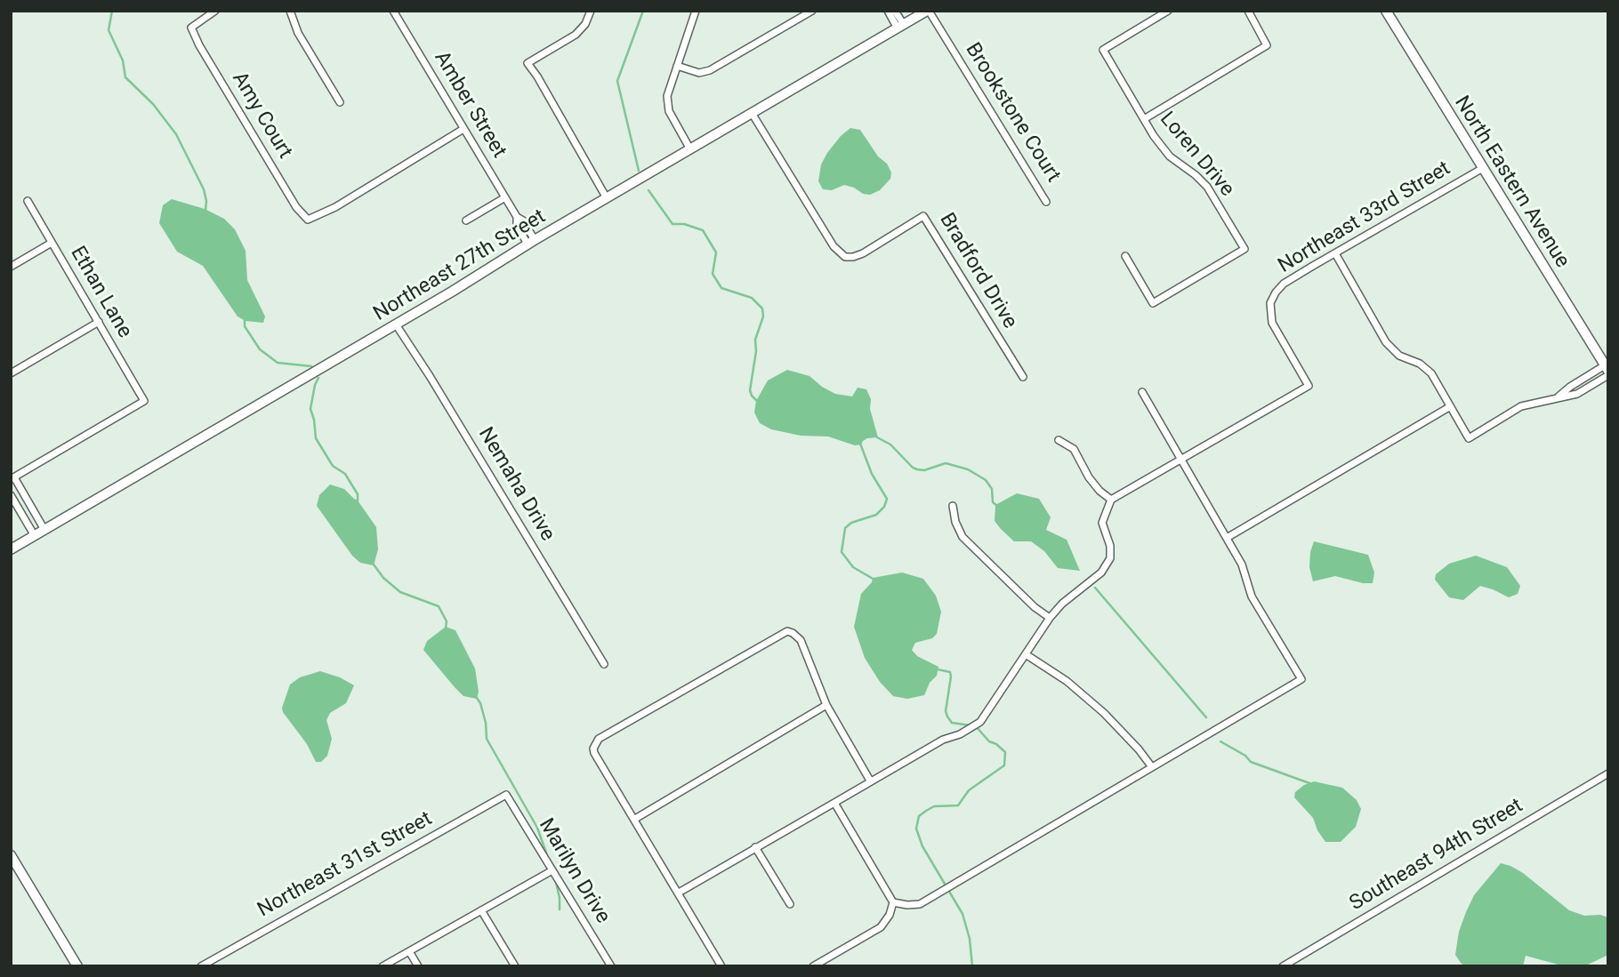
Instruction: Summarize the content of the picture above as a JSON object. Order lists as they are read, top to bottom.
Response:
{
  "streets": {
    "street": [
      "Amber Street",
      "Brookstone Court",
      "Amy Court",
      "Loren Drive",
      "North Eastern Avenue",
      "Northeast 33rd Street",
      "Northeast 27th Street",
      "Bradford Drive",
      "Ethan Lane",
      "Nemaha Drive",
      "Southeast 94th Street",
      "Northeast 31st Street",
      "Marilyn Drive"
    ]
  },
  "crossings": [
    ["Amber Street", "Amy Court"],
    ["Amber Street", "Northeast 27th Street"],
    ["Brookstone Court", "Northeast 27th Street"],
    ["North Eastern Avenue", "Northeast 33rd Street"],
    ["Northeast 27th Street", "Bradford Drive"],
    ["Northeast 27th Street", "Nemaha Drive"],
    ["Northeast 31st Street", "Marilyn Drive"]
  ]
}
